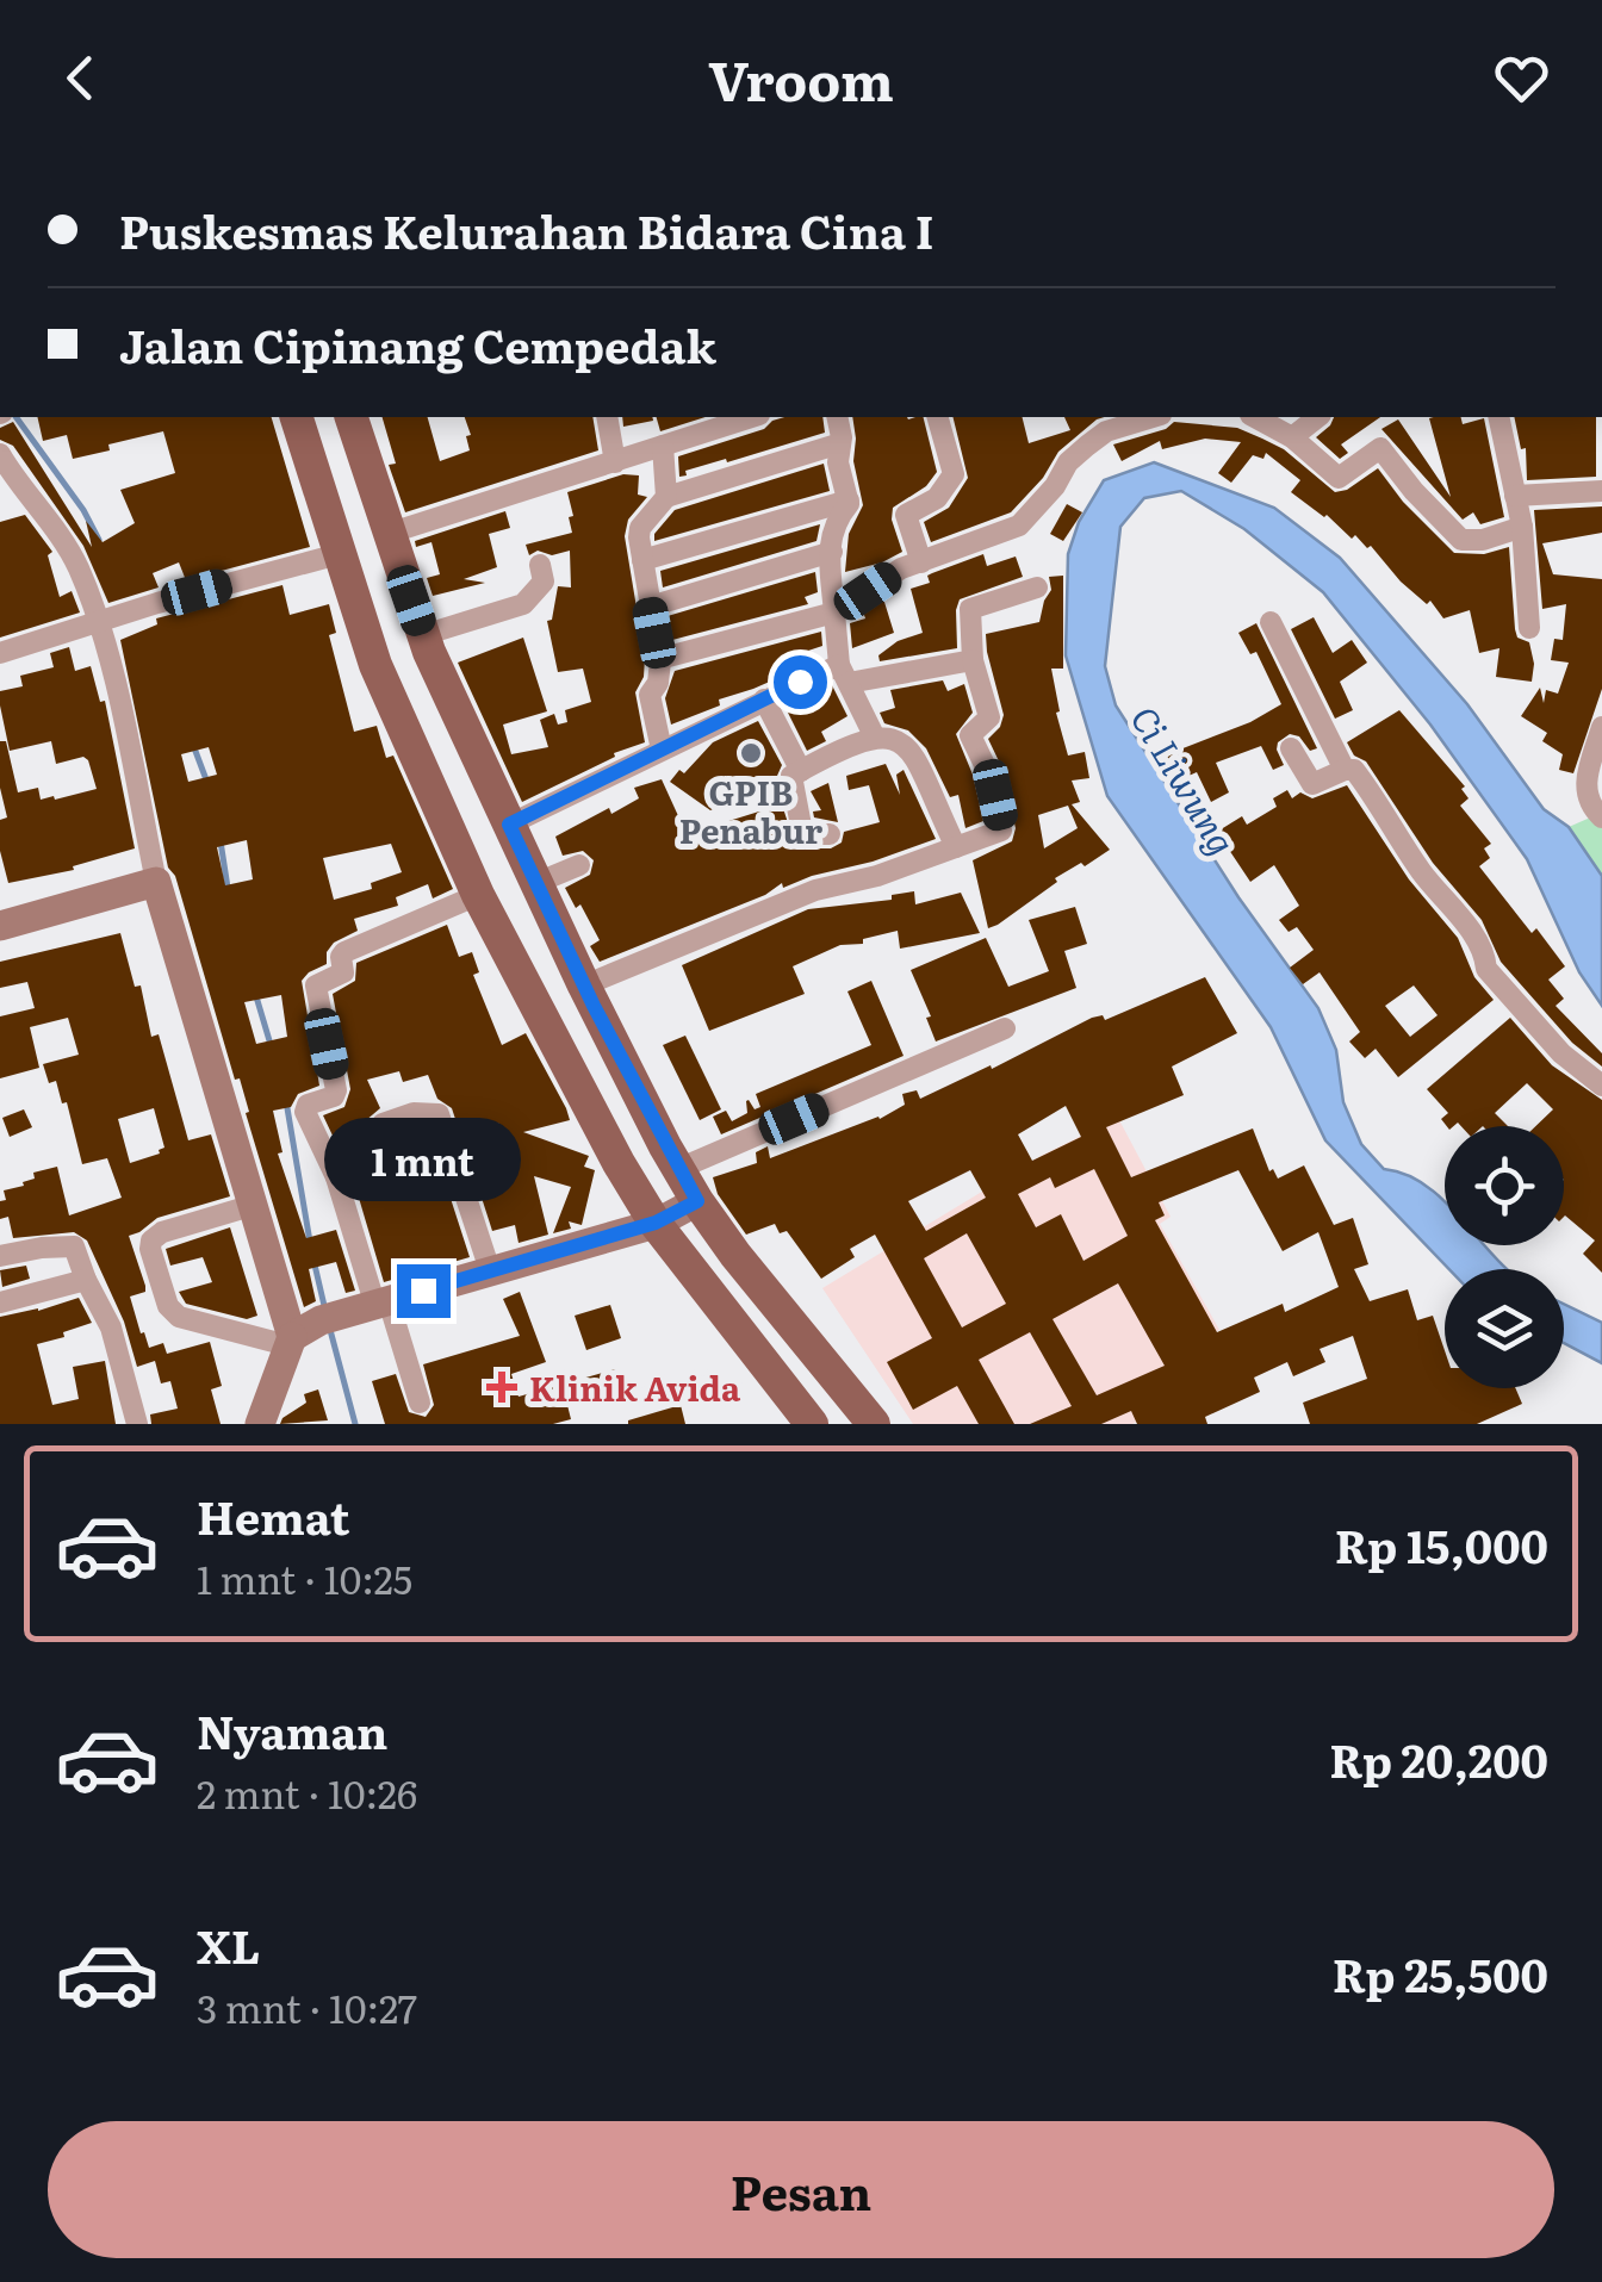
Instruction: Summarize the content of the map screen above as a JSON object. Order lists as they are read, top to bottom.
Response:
{
  "water": ["Ci Liwung"],
  "places": {
    "other": ["GPIB Penabur"],
    "health": ["Klinik Avida"]
  },
  "page": {
    "header": "Vroom",
    "banner": ["Puskesmas Kelurahan Bidara Cina I", "Jalan Cipinang Cempedak"],
    "bubble": "1 mnt",
    "list": [
      {
        "name": "Hemat",
        "note": "1 mnt · 10:25",
        "value": "Rp 15,000"
      },
      {
        "name": "Nyaman",
        "note": "2 mnt · 10:26",
        "value": "Rp 20,200"
      },
      {
        "name": "XL",
        "note": "3 mnt · 10:27",
        "value": "Rp 25,500"
      }
    ],
    "buttons": "Pesan"
  }
}
